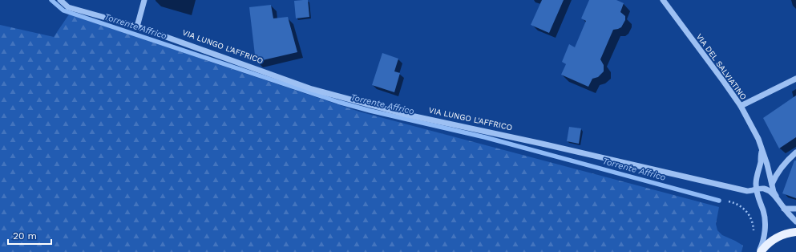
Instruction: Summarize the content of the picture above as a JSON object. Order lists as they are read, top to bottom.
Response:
{
  "streets": {
    "street": ["VIA LUNGO L'AFFRICO", "VIA DEL SALVIATINO"]
  },
  "crossings": [
    ["VIA LUNGO L'AFFRICO", "VIA DEL SALVIATINO"]
  ],
  "water": ["Torrente Affrico"],
  "scale_bar": "20 m"
}
